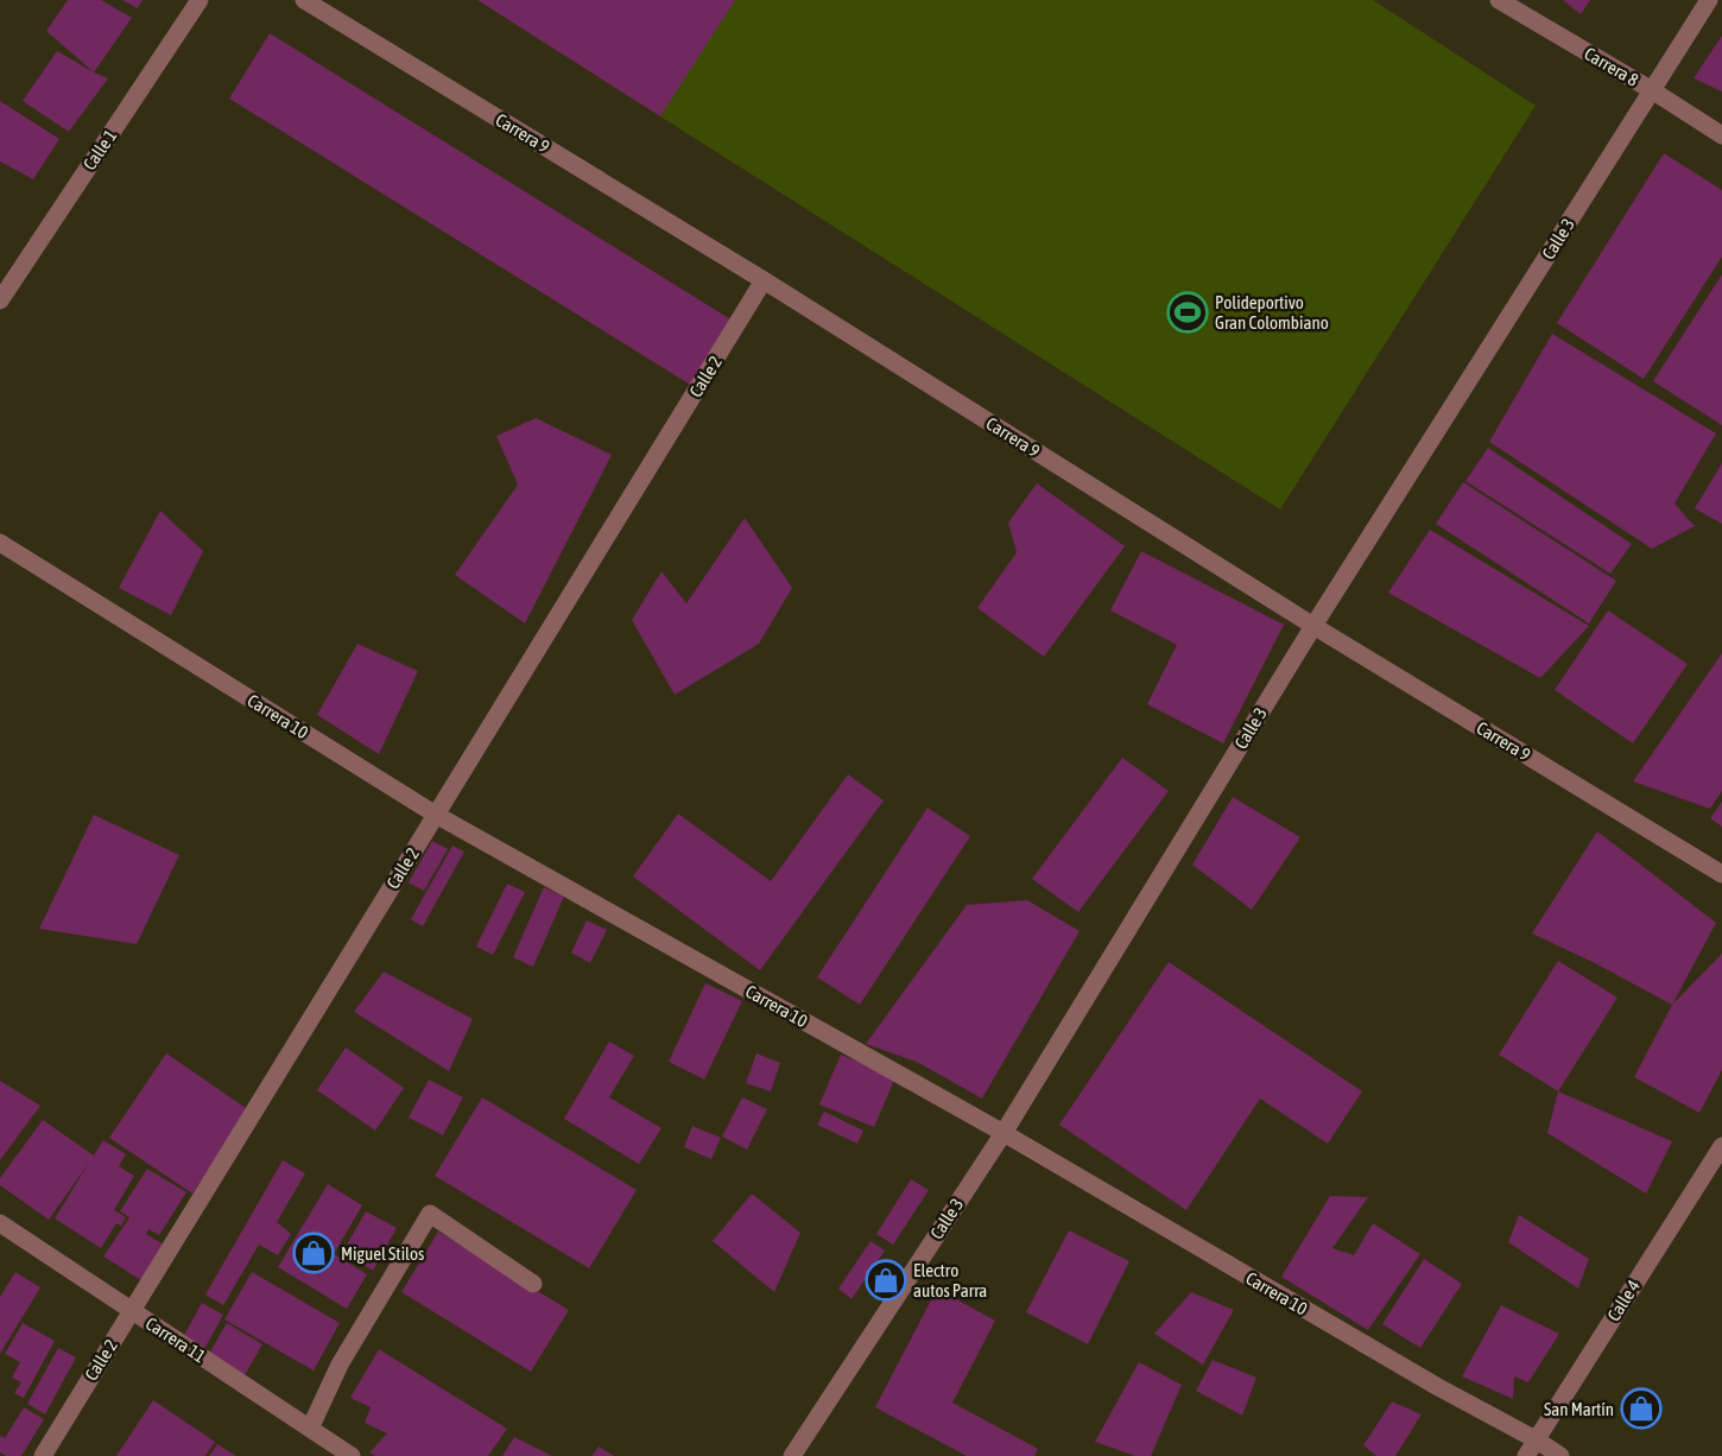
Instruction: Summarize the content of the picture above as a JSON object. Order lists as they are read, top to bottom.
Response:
{
  "streets": {
    "street": [
      "Carrera 8",
      "Carrera 9",
      "Calle 1",
      "Calle 3",
      "Calle 2",
      "Carrera 10",
      "Calle 4",
      "Carrera 11"
    ]
  },
  "crossings": [
    ["Carrera 8", "Calle 3"],
    ["Carrera 9", "Calle 3"],
    ["Carrera 9", "Calle 2"],
    ["Calle 3", "Carrera 10"],
    ["Calle 2", "Carrera 10"],
    ["Calle 2", "Carrera 11"],
    ["Carrera 10", "Calle 4"]
  ],
  "places": {
    "sports": ["Polideportivo Gran Colombiano"],
    "shop": ["Miguel Stilos", "Electro autos Parra", "San Martín"]
  }
}
